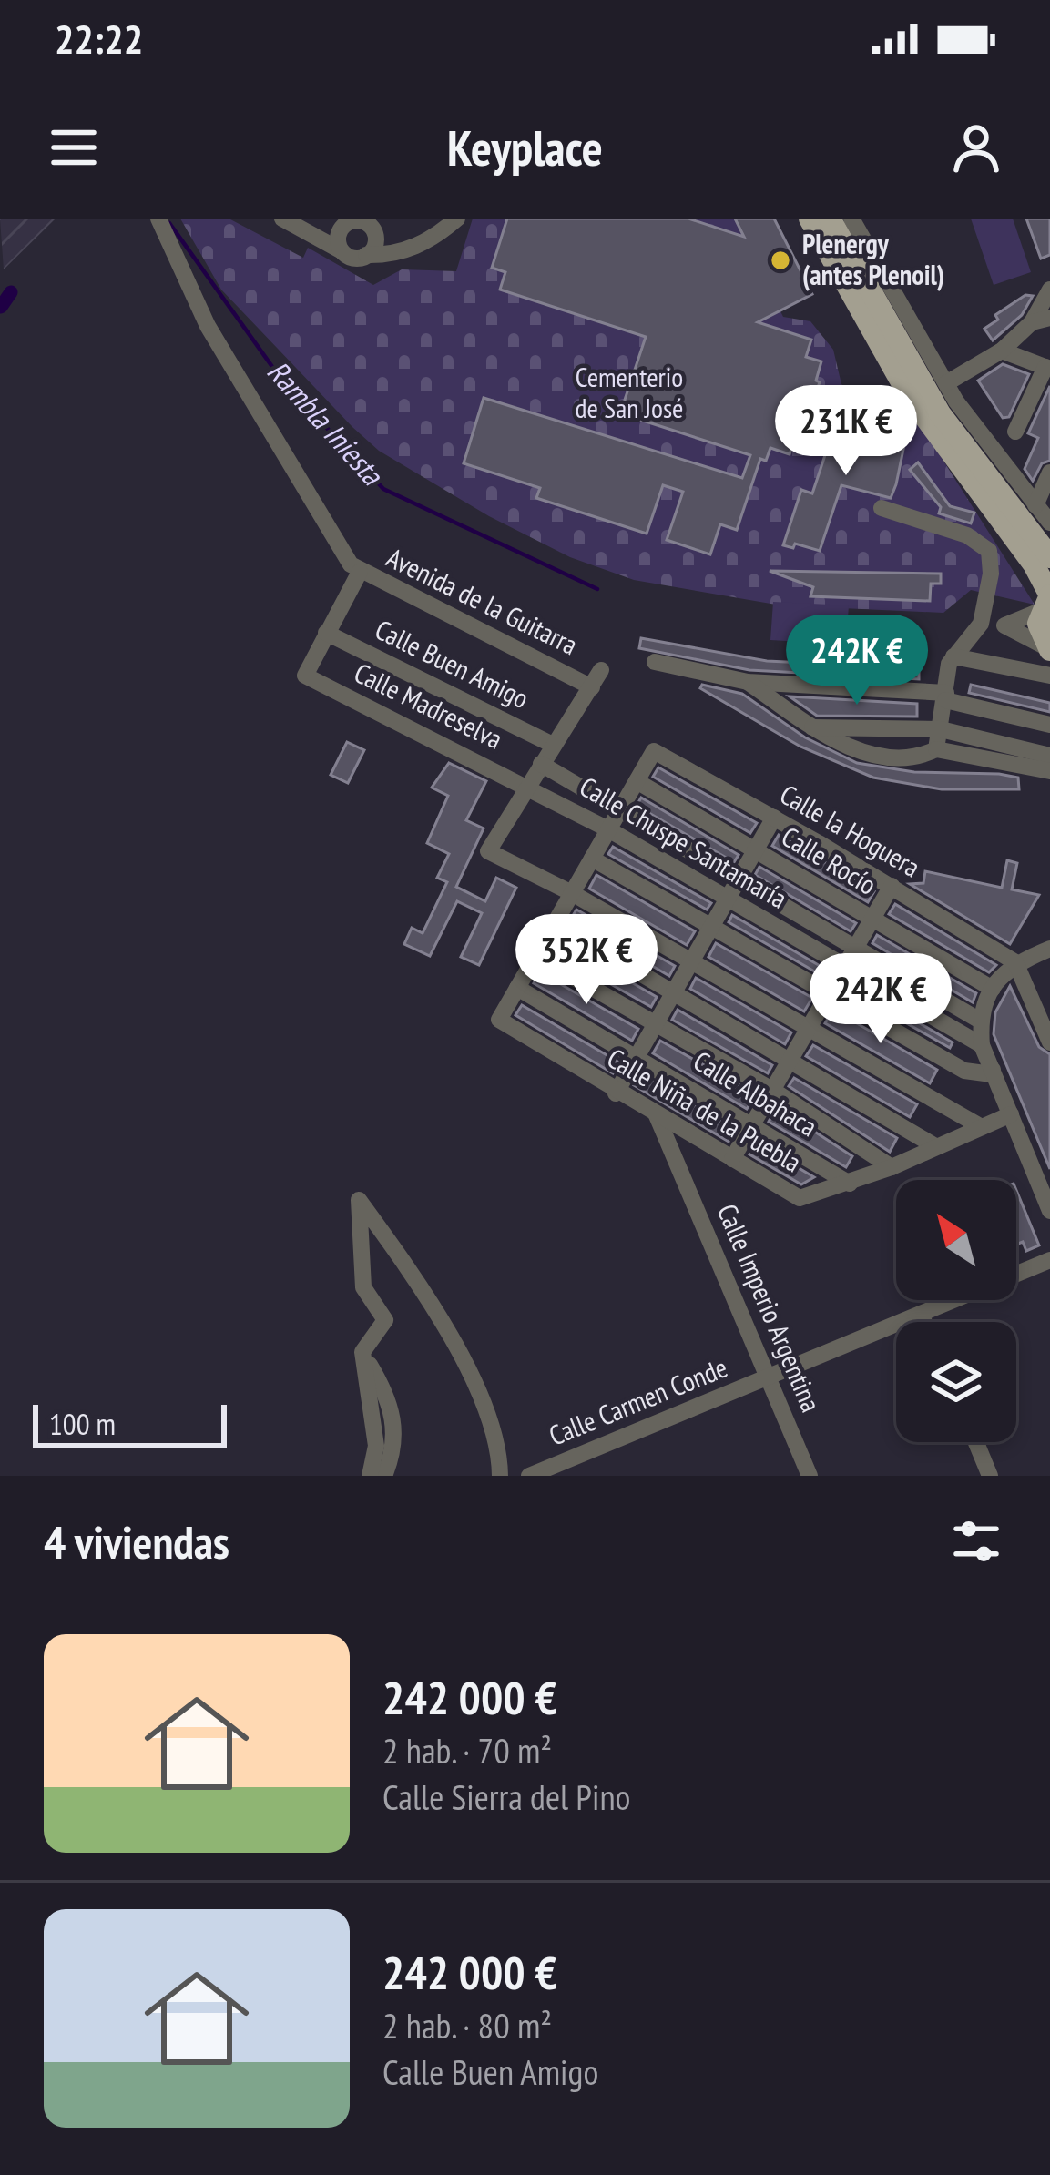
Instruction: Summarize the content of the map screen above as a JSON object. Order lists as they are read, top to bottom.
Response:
{
  "streets": {
    "street": [
      "Avenida de la Guitarra",
      "Calle Buen Amigo",
      "Calle Madreselva",
      "Calle la Hoguera",
      "Calle Chuspe Santamaría",
      "Calle Rocío",
      "Calle Albahaca",
      "Calle Niña de la Puebla",
      "Calle Imperio Argentina",
      "Calle Carmen Conde"
    ]
  },
  "crossings": [
    ["Calle Buen Amigo", "Calle Madreselva"],
    ["Calle Madreselva", "Calle Chuspe Santamaría"],
    ["Calle la Hoguera", "Calle Rocío"],
    ["Calle Albahaca", "Calle Niña de la Puebla"],
    ["Calle Niña de la Puebla", "Calle Imperio Argentina"],
    ["Calle Imperio Argentina", "Calle Carmen Conde"]
  ],
  "water": ["Rambla Iniesta"],
  "parks": ["Cementerio de San José"],
  "places": ["Plenergy (antes Plenoil)"],
  "scale_bar": "100 m",
  "north": "top left",
  "page": {
    "status": "22:22",
    "header": "Keyplace",
    "price": [
      "231K €",
      "242K €",
      "352K €",
      "242K €"
    ],
    "scale": "100 m",
    "heading": "4 viviendas",
    "list": [
      {
        "name": "242 000 €",
        "note": "2 hab. · 70 m² · Calle Sierra del Pino"
      },
      {
        "name": "242 000 €",
        "note": "2 hab. · 80 m² · Calle Buen Amigo"
      }
    ]
  }
}
